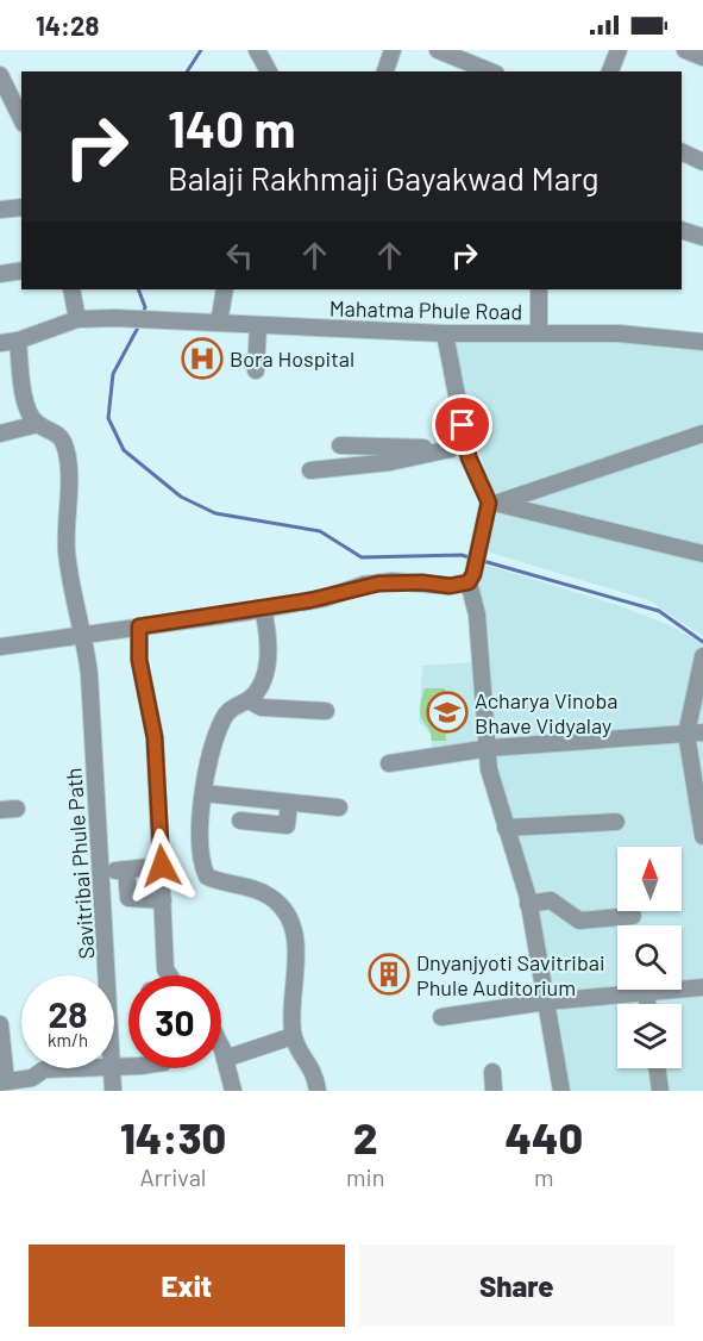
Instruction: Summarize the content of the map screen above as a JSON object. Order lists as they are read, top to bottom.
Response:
{
  "streets": {
    "street": ["Mahatma Phule Road", "Savitribai Phule Path"]
  },
  "places": {
    "hospital": ["Bora Hospital"],
    "school or university": ["Acharya Vinoba Bhave Vidyalay"],
    "building": ["Dnyanjyoti Savitribai Phule Auditorium"]
  },
  "north": "top",
  "page": {
    "status": "14:28",
    "turn": ["140 m", "Balaji Rakhmaji Gayakwad Marg"],
    "speed": "28 km/h",
    "limit": "30",
    "eta": [
      "14:30",
      "Arrival",
      "2",
      "min",
      "440",
      "m"
    ],
    "buttons": ["Exit", "Share"]
  }
}
